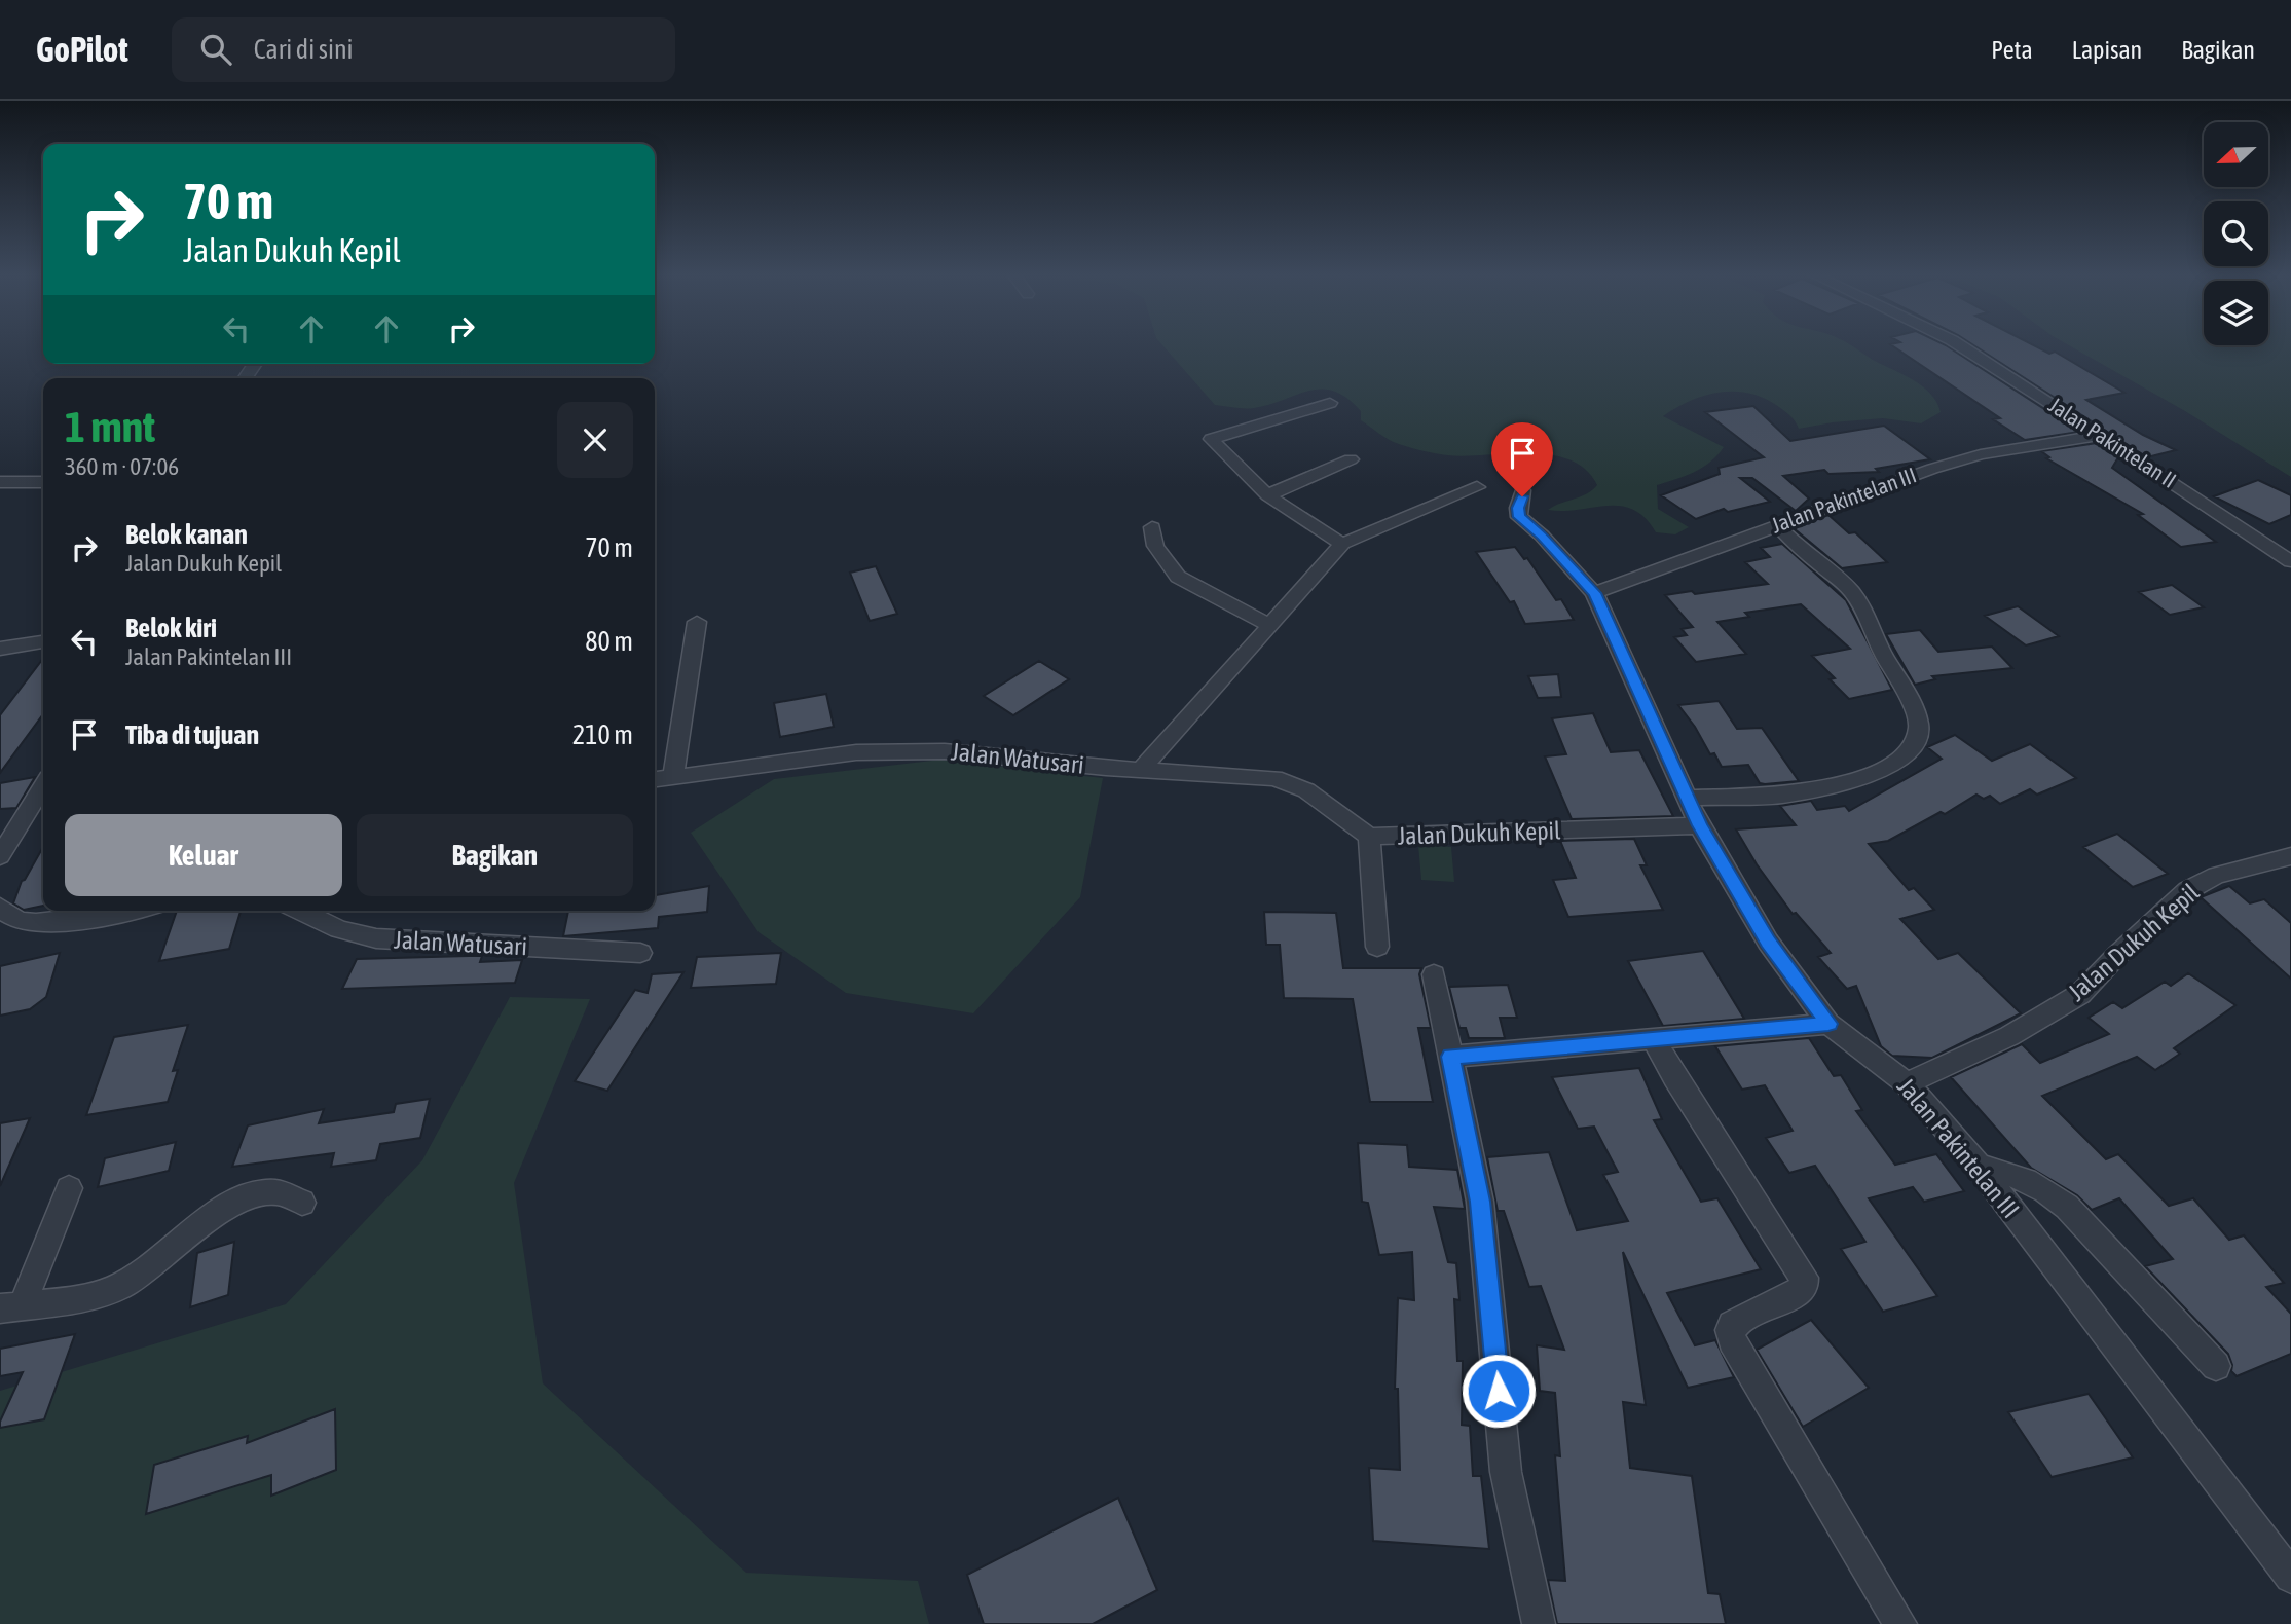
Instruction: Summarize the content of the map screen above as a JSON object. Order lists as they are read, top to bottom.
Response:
{
  "streets": {
    "street": [
      "Jalan Pakintelan II",
      "Jalan Pakintelan III",
      "Jalan Watusari",
      "Jalan Dukuh Kepil"
    ]
  },
  "crossings": [
    ["Jalan Pakintelan II", "Jalan Pakintelan III"],
    ["Jalan Pakintelan III", "Jalan Dukuh Kepil"],
    ["Jalan Watusari", "Jalan Dukuh Kepil"]
  ],
  "north": "left",
  "page": {
    "header": "GoPilot",
    "search": "Cari di sini",
    "nav": ["Peta", "Lapisan", "Bagikan"],
    "turn": ["70 m", "Jalan Dukuh Kepil"],
    "heading": ["1 mnt", "360 m · 07:06"],
    "list": [
      {
        "name": "Belok kanan",
        "note": "Jalan Dukuh Kepil",
        "value": "70 m"
      },
      {
        "name": "Belok kiri",
        "note": "Jalan Pakintelan III",
        "value": "80 m"
      },
      {
        "name": "Tiba di tujuan",
        "value": "210 m"
      }
    ],
    "buttons": ["Keluar", "Bagikan"]
  }
}
